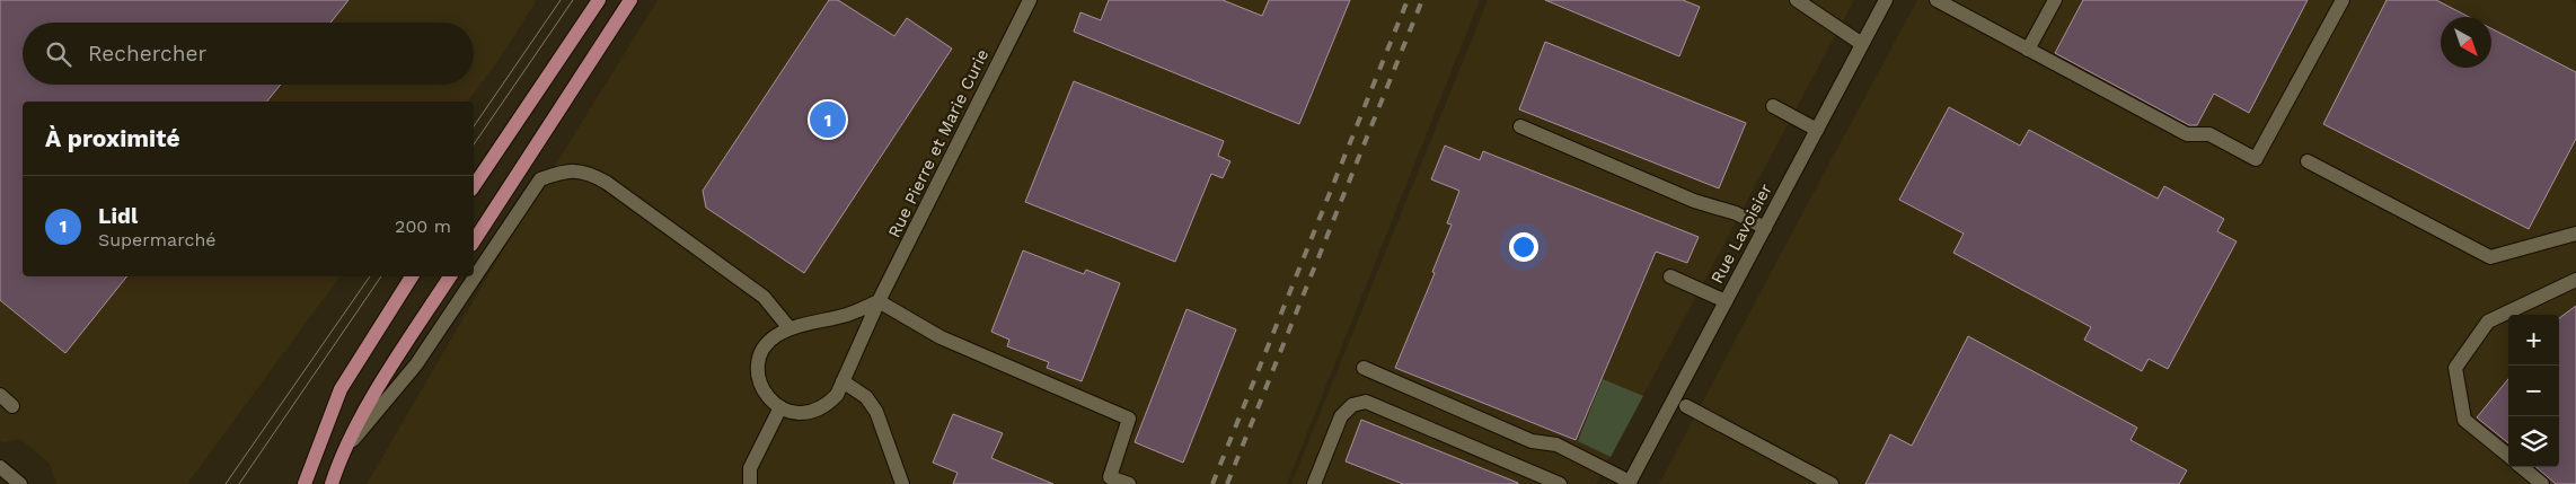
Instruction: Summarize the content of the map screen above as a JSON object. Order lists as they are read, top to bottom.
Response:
{
  "streets": {
    "street": ["Rue Pierre et Marie Curie", "Rue Lavoisier"]
  },
  "north": "bottom right",
  "page": {
    "search": "Rechercher",
    "pins": "1",
    "heading": "À proximité",
    "list": [
      {
        "mark": "1",
        "name": "Lidl",
        "note": "Supermarché",
        "value": "200 m"
      }
    ],
    "map_buttons": ["+", "−"]
  }
}
